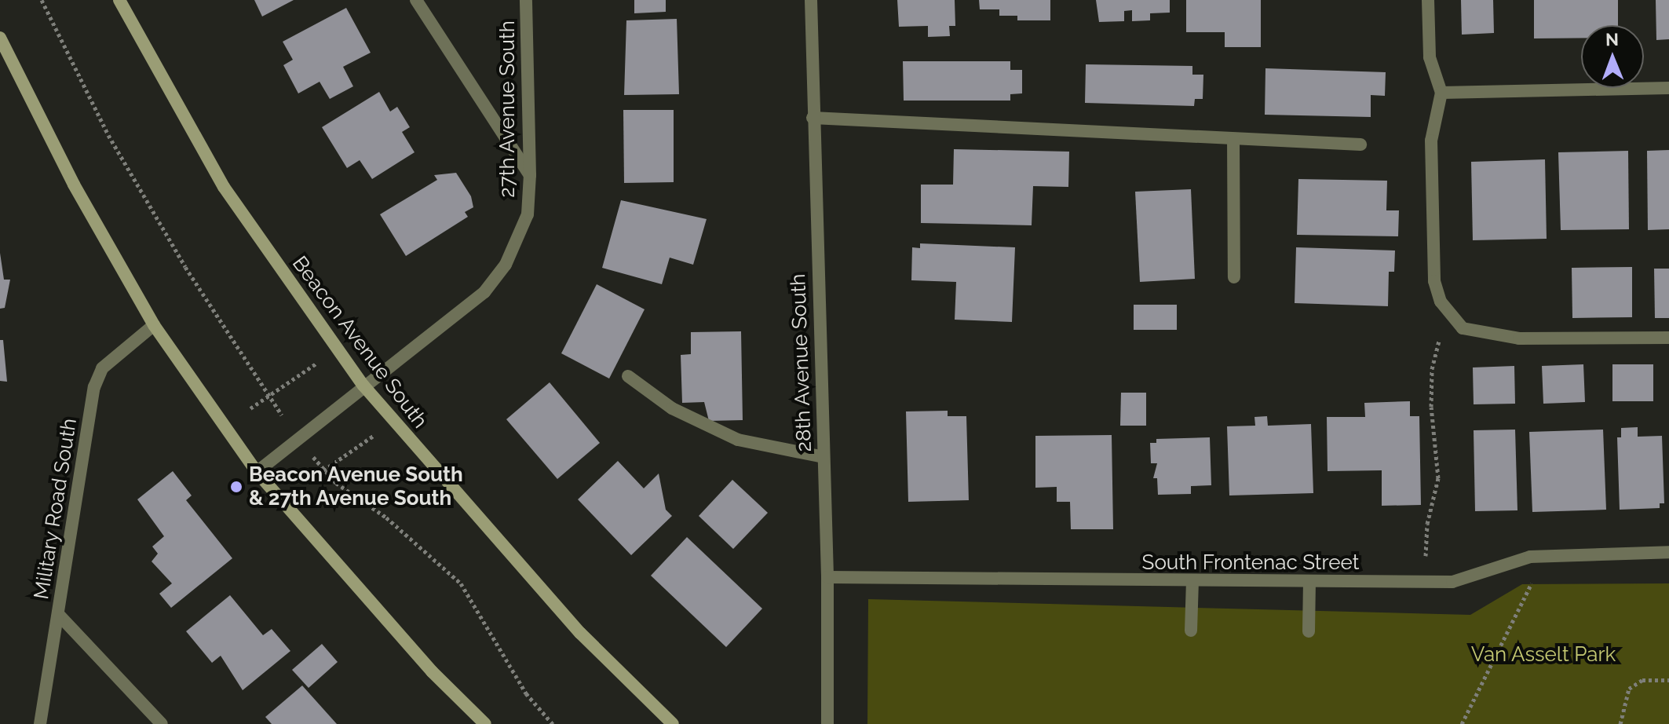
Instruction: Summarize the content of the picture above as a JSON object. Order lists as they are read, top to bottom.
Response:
{
  "streets": {
    "main road": ["Beacon Avenue South"],
    "street": [
      "27th Avenue South",
      "28th Avenue South",
      "Military Road South",
      "South Frontenac Street"
    ]
  },
  "crossings": [
    ["27th Avenue South", "Beacon Avenue South"],
    ["28th Avenue South", "South Frontenac Street"]
  ],
  "parks": ["Van Asselt Park"],
  "places": ["Beacon Avenue South & 27th Avenue South"],
  "north": "top"
}
